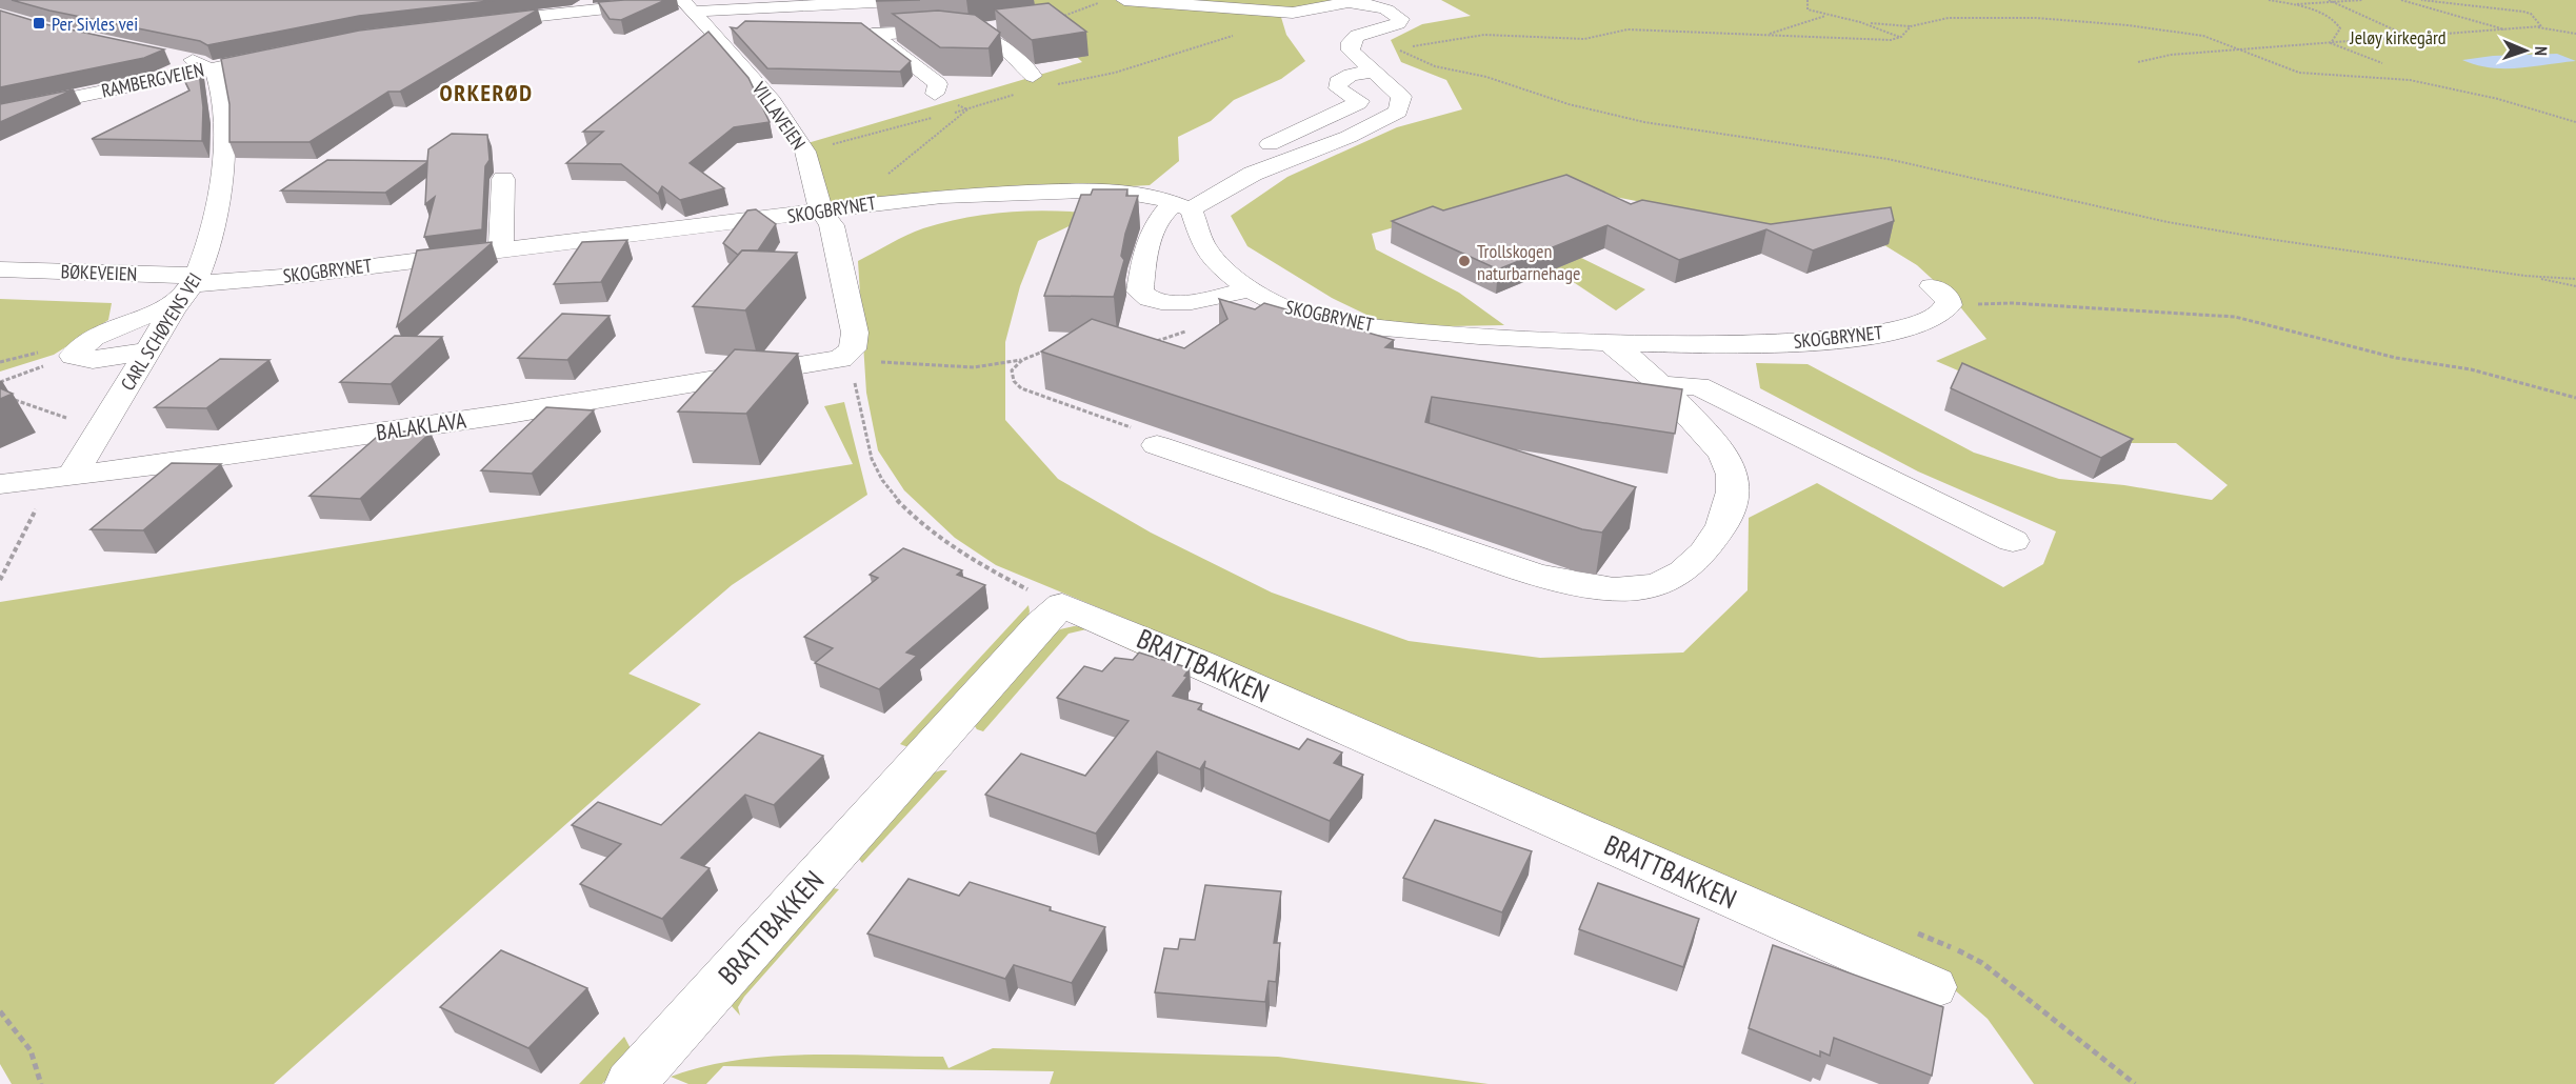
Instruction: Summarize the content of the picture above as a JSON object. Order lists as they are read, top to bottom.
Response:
{
  "streets": {
    "street": [
      "RAMBERGVEIEN",
      "VILLAVEIEN",
      "SKOGBRYNET",
      "BØKEVEIEN",
      "CARL SCHØYENS VEI",
      "BALAKLAVA",
      "BRATTBAKKEN"
    ]
  },
  "crossings": [
    ["RAMBERGVEIEN", "CARL SCHØYENS VEI"],
    ["VILLAVEIEN", "SKOGBRYNET"],
    ["VILLAVEIEN", "BALAKLAVA"],
    ["SKOGBRYNET", "BØKEVEIEN"],
    ["SKOGBRYNET", "CARL SCHØYENS VEI"],
    ["BØKEVEIEN", "CARL SCHØYENS VEI"],
    ["CARL SCHØYENS VEI", "BALAKLAVA"]
  ],
  "districts": ["ORKERØD"],
  "parks": ["Jeløy kirkegård"],
  "places": {
    "transit": ["Per Sivles vei"],
    "other": ["Trollskogen naturbarnehage"]
  },
  "north": "right"
}
